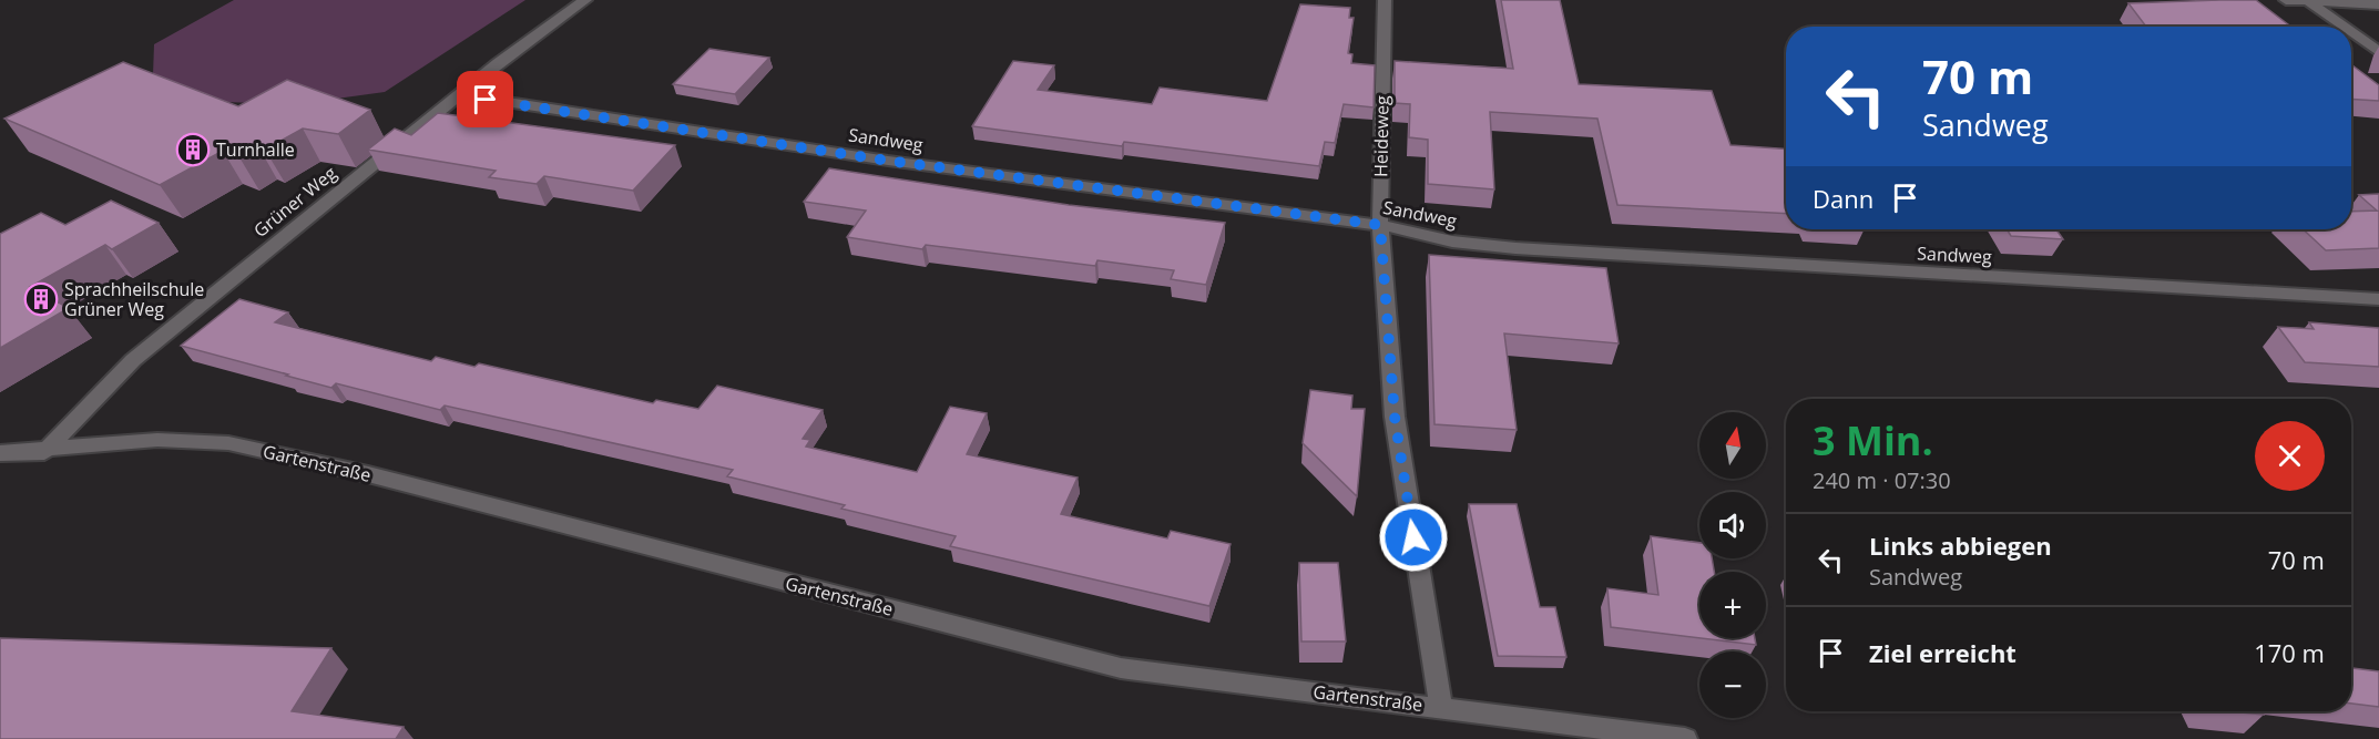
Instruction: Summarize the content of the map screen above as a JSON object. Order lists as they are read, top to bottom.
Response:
{
  "streets": {
    "street": [
      "Heideweg",
      "Sandweg",
      "Grüner Weg",
      "Gartenstraße"
    ]
  },
  "crossings": [
    ["Heideweg", "Sandweg"],
    ["Heideweg", "Gartenstraße"],
    ["Sandweg", "Grüner Weg"],
    ["Grüner Weg", "Gartenstraße"]
  ],
  "places": {
    "building": ["Turnhalle", "Sprachheilschule Grüner Weg"]
  },
  "north": "top",
  "page": {
    "turn": ["70 m", "Sandweg"],
    "then": "Dann",
    "heading": ["3 Min.", "240 m · 07:30"],
    "map_buttons": ["+", "−"],
    "list": [
      {
        "name": "Links abbiegen",
        "note": "Sandweg",
        "value": "70 m"
      },
      {
        "name": "Ziel erreicht",
        "value": "170 m"
      }
    ]
  }
}
